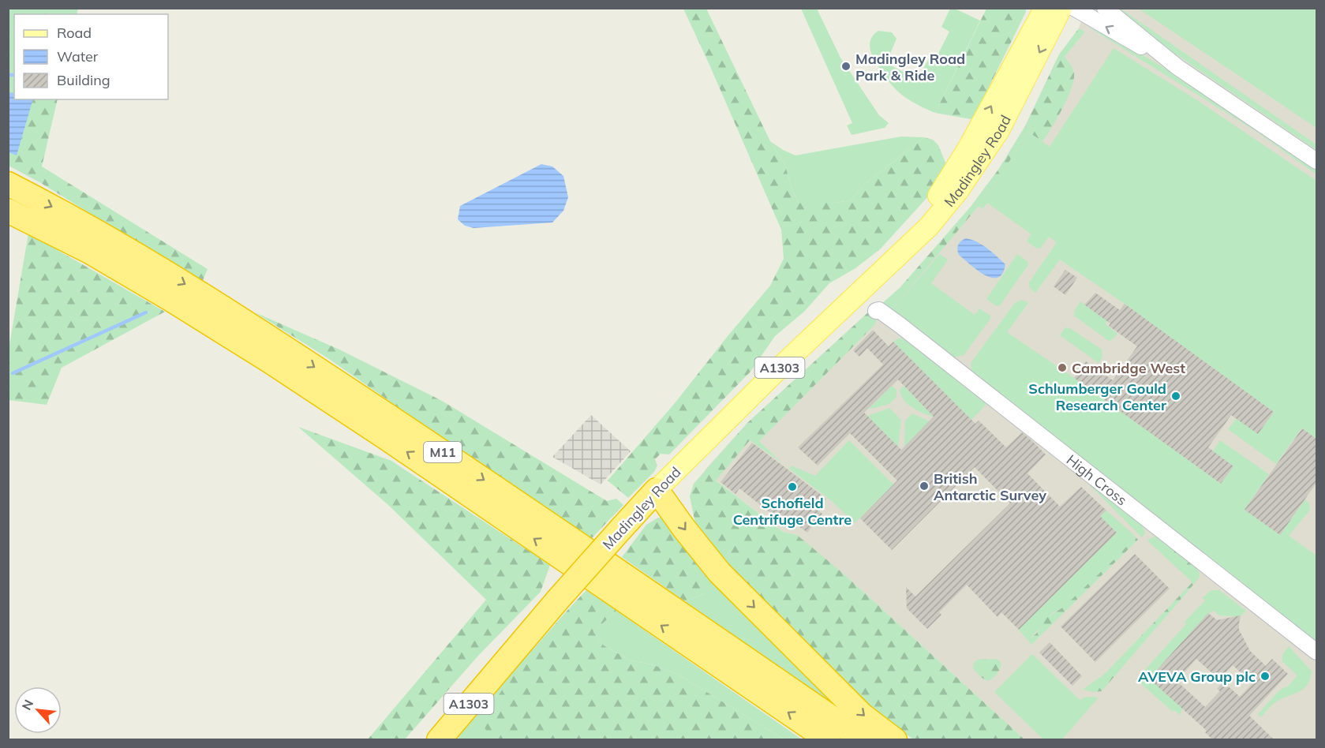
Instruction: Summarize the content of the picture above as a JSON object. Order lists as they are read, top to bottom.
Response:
{
  "streets": {
    "highway": ["Madingley Road", "A1303", "M11"],
    "street": ["High Cross"]
  },
  "places": [
    "Madingley Road Park & Ride",
    "Cambridge West",
    "Schlumberger Gould Research Center",
    "British Antarctic Survey",
    "Schofield Centrifuge Centre",
    "AVEVA Group plc"
  ],
  "legend": ["Road", "Water", "Building"],
  "north": "top left"
}
